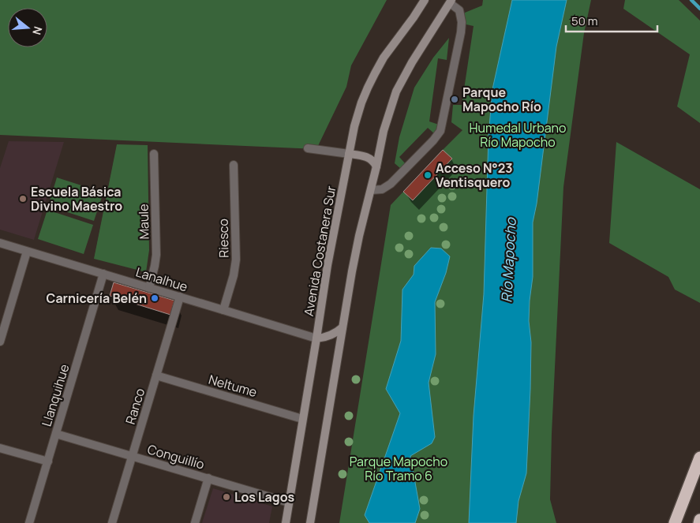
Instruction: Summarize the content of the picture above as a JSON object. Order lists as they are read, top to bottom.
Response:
{
  "streets": {
    "street": [
      "Maule",
      "Riesco",
      "Avenida Costanera Sur",
      "Lanalhue",
      "Neltume",
      "Llanquihue",
      "Ranco",
      "Conguillío"
    ]
  },
  "crossings": [
    ["Maule", "Lanalhue"],
    ["Riesco", "Lanalhue"],
    ["Avenida Costanera Sur", "Lanalhue"],
    ["Avenida Costanera Sur", "Neltume"],
    ["Avenida Costanera Sur", "Conguillío"],
    ["Lanalhue", "Llanquihue"],
    ["Lanalhue", "Ranco"],
    ["Neltume", "Ranco"],
    ["Llanquihue", "Conguillío"],
    ["Ranco", "Conguillío"]
  ],
  "water": ["Río Mapocho"],
  "parks": ["Humedal Urbano Río Mapocho", "Parque Mapocho Río Tramo 6"],
  "places": [
    "Parque Mapocho Río",
    "Acceso N°23 Ventisquero",
    "Escuela Básica Divino Maestro",
    "Carnicería Belén",
    "Los Lagos"
  ],
  "scale_bar": "50 m",
  "north": "right"
}
